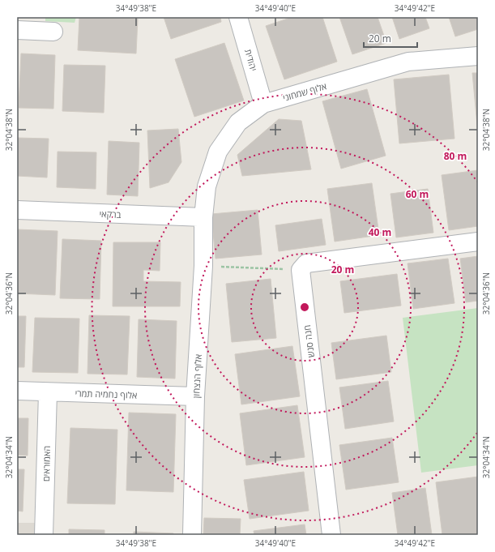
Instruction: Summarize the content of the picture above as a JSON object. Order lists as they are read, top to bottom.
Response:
{
  "streets": {
    "street": [
      "יהודית",
      "אלוף שמחוני",
      "ברקאי",
      "חנה סנש",
      "אלוף הנצחון",
      "אלוף נחמיה תמרי",
      "האמוראים"
    ]
  },
  "crossings": [
    ["יהודית", "אלוף שמחוני"],
    ["אלוף שמחוני", "ברקאי"],
    ["אלוף שמחוני", "אלוף הנצחון"],
    ["ברקאי", "אלוף הנצחון"],
    ["אלוף הנצחון", "אלוף נחמיה תמרי"],
    ["אלוף נחמיה תמרי", "האמוראים"]
  ],
  "scale_bar": "20 m",
  "coordinates": [
    "34°49'38\"E",
    "34°49'40\"E",
    "34°49'42\"E",
    "32°04'38\"N",
    "32°04'36\"N",
    "32°04'34\"N"
  ],
  "rings": [
    "80 m",
    "60 m",
    "40 m",
    "20 m"
  ]
}
